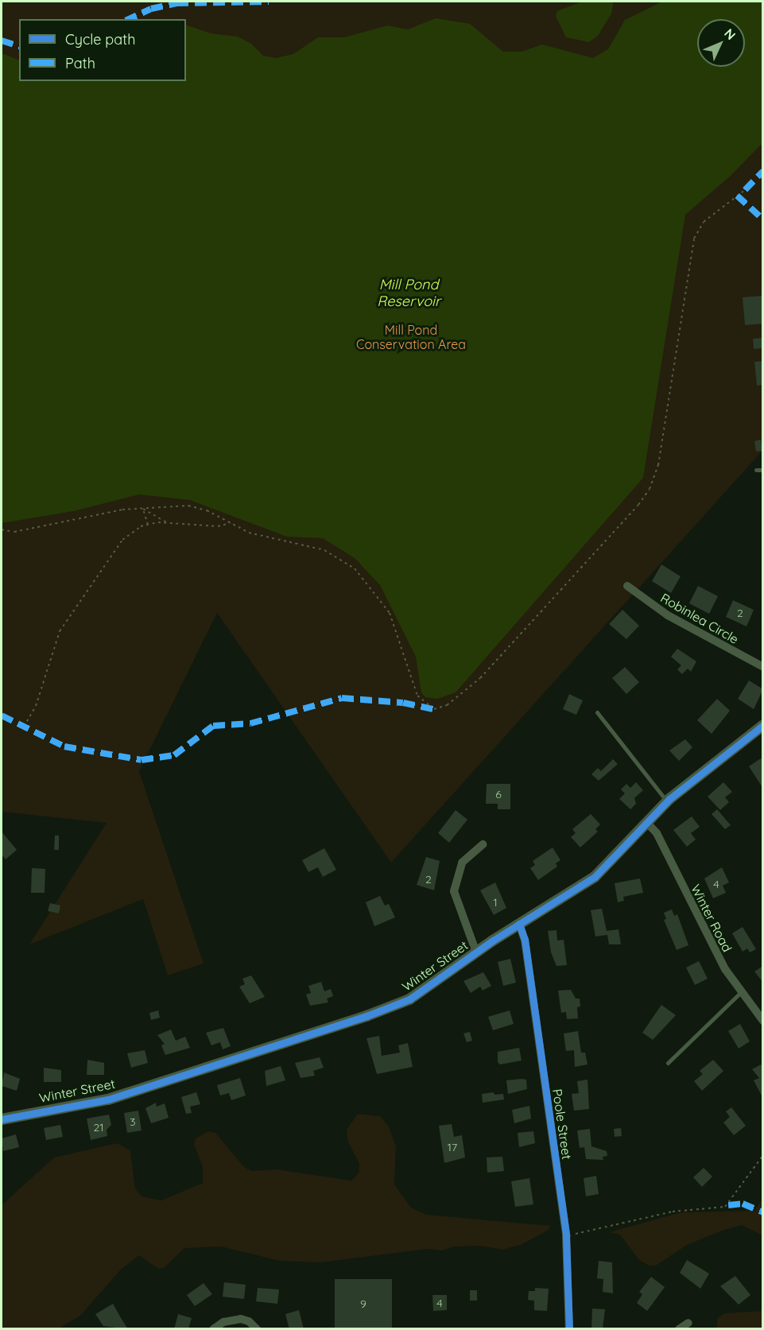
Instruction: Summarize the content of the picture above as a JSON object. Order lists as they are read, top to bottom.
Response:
{
  "streets": {
    "street": [
      "Robinlea Circle",
      "Winter Road",
      "Winter Street",
      "Poole Street"
    ]
  },
  "crossings": [
    ["Winter Road", "Winter Street"],
    ["Winter Street", "Poole Street"]
  ],
  "water": ["Mill Pond Reservoir"],
  "parks": ["Mill Pond Conservation Area"],
  "house_numbers": [
    "2",
    "6",
    "2",
    "4",
    "1",
    "3",
    "21",
    "17",
    "4",
    "9"
  ],
  "legend": ["Cycle path", "Path"],
  "north": "top right"
}
